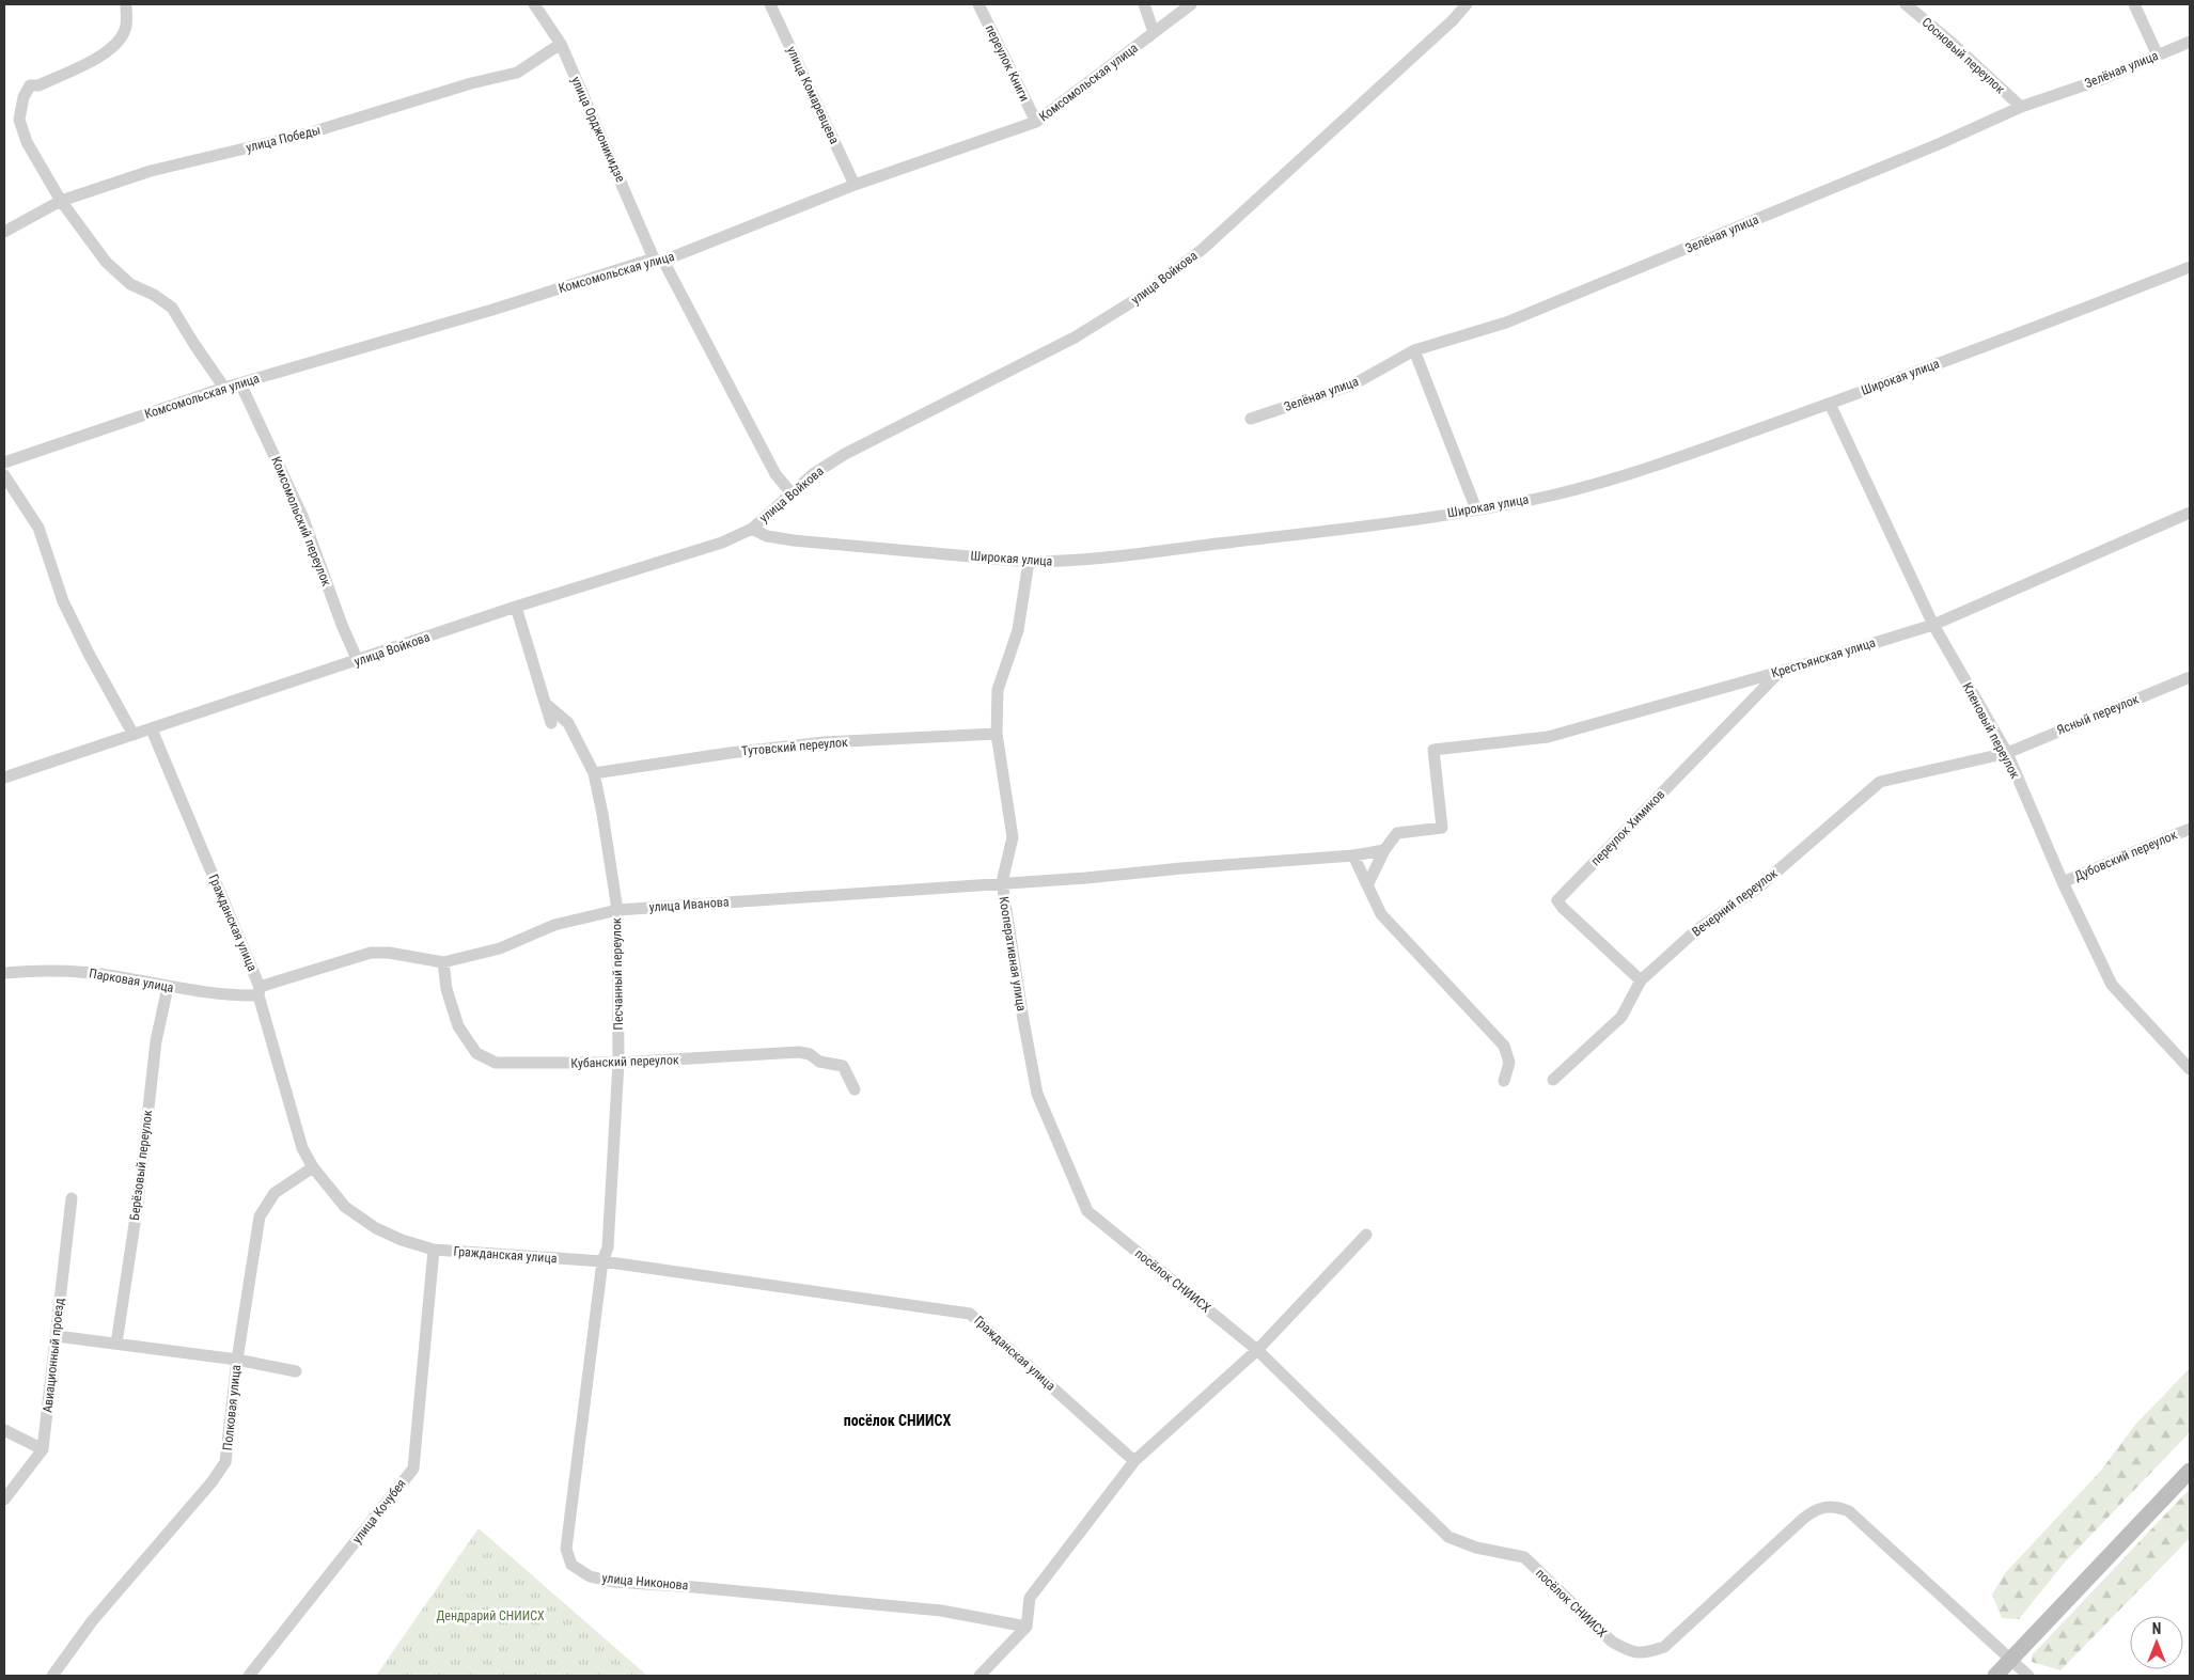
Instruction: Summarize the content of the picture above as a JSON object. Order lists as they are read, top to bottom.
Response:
{
  "streets": {
    "street": [
      "Сосновый переулок",
      "переулок Книги",
      "Зелёная улица",
      "Комсомольская улица",
      "улица Комаревцева",
      "улица Орджоникидзе",
      "улица Победы",
      "улица Войкова",
      "Широкая улица",
      "Комсомольский переулок",
      "Крестьянская улица",
      "Ясный переулок",
      "Кленовый переулок",
      "Тутовский переулок",
      "переулок Химиков",
      "Дубовский переулок",
      "Вечерний переулок",
      "улица Иванова",
      "Гражданская улица",
      "Кооперативная улица",
      "Песчанный переулок",
      "Парковая улица",
      "Кубанский переулок",
      "Берёзовый переулок",
      "посёлок СНИИСХ",
      "Авиационный проезд",
      "Полковая улица",
      "улица Кочубея",
      "улица Никонова"
    ]
  },
  "crossings": [
    ["Сосновый переулок", "Зелёная улица"],
    ["переулок Книги", "Комсомольская улица"],
    ["Комсомольская улица", "улица Комаревцева"],
    ["Комсомольская улица", "улица Орджоникидзе"],
    ["Комсомольская улица", "Комсомольский переулок"],
    ["улица Орджоникидзе", "улица Победы"],
    ["улица Орджоникидзе", "улица Войкова"],
    ["улица Войкова", "Широкая улица"],
    ["улица Войкова", "Комсомольский переулок"],
    ["улица Войкова", "Гражданская улица"],
    ["Широкая улица", "Кленовый переулок"],
    ["Широкая улица", "Кооперативная улица"],
    ["Крестьянская улица", "Кленовый переулок"],
    ["Крестьянская улица", "переулок Химиков"],
    ["Крестьянская улица", "улица Иванова"],
    ["Ясный переулок", "Кленовый переулок"],
    ["Ясный переулок", "Вечерний переулок"],
    ["Кленовый переулок", "Дубовский переулок"],
    ["Кленовый переулок", "Вечерний переулок"],
    ["Тутовский переулок", "Кооперативная улица"],
    ["Тутовский переулок", "Песчанный переулок"],
    ["переулок Химиков", "Вечерний переулок"],
    ["улица Иванова", "Гражданская улица"],
    ["улица Иванова", "Кооперативная улица"],
    ["улица Иванова", "Песчанный переулок"],
    ["улица Иванова", "Парковая улица"],
    ["улица Иванова", "Кубанский переулок"],
    ["Гражданская улица", "Песчанный переулок"],
    ["Гражданская улица", "Парковая улица"],
    ["Гражданская улица", "Полковая улица"],
    ["Гражданская улица", "улица Кочубея"],
    ["Гражданская улица", "улица Никонова"],
    ["Кооперативная улица", "посёлок СНИИСХ"],
    ["Песчанный переулок", "Кубанский переулок"],
    ["Песчанный переулок", "улица Никонова"],
    ["Парковая улица", "Берёзовый переулок"]
  ],
  "districts": ["посёлок СНИИСХ"],
  "parks": ["Дендрарий СНИИСХ"],
  "north": "top"
}
